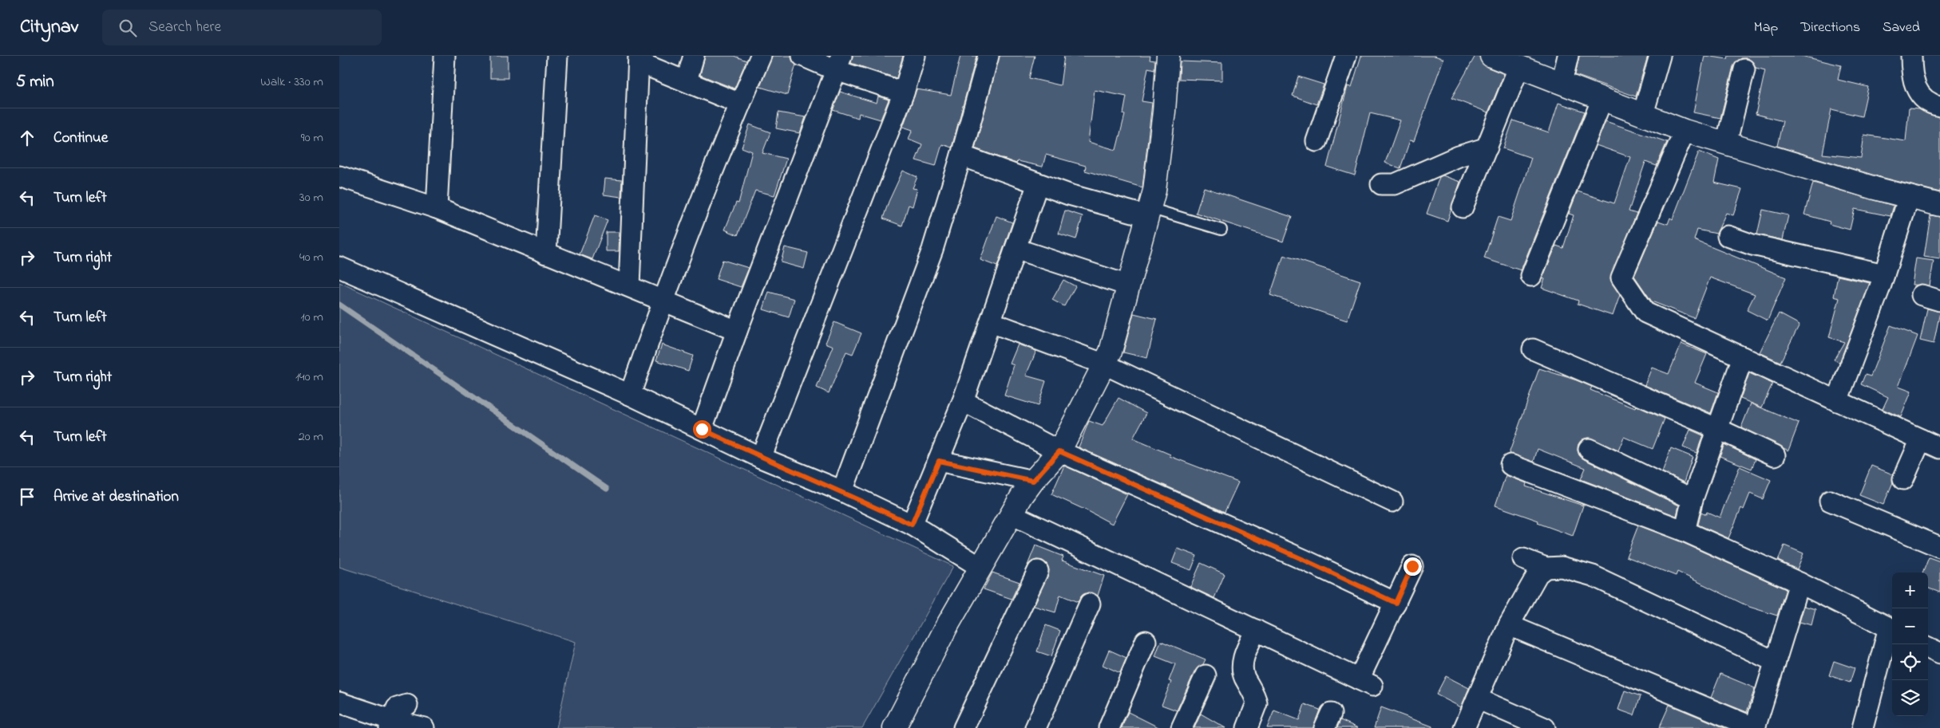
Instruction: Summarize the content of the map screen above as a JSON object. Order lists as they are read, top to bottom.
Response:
{
  "page": {
    "header": "Citynav",
    "search": "Search here",
    "nav": ["Map", "Directions", "Saved"],
    "heading": ["5 min", "Walk · 330 m"],
    "list": [
      ["Continue", "90 m"],
      ["Turn left", "30 m"],
      ["Turn right", "40 m"],
      ["Turn left", "10 m"],
      ["Turn right", "140 m"],
      ["Turn left", "20 m"],
      "Arrive at destination"
    ],
    "map_buttons": ["+", "−"]
  }
}
